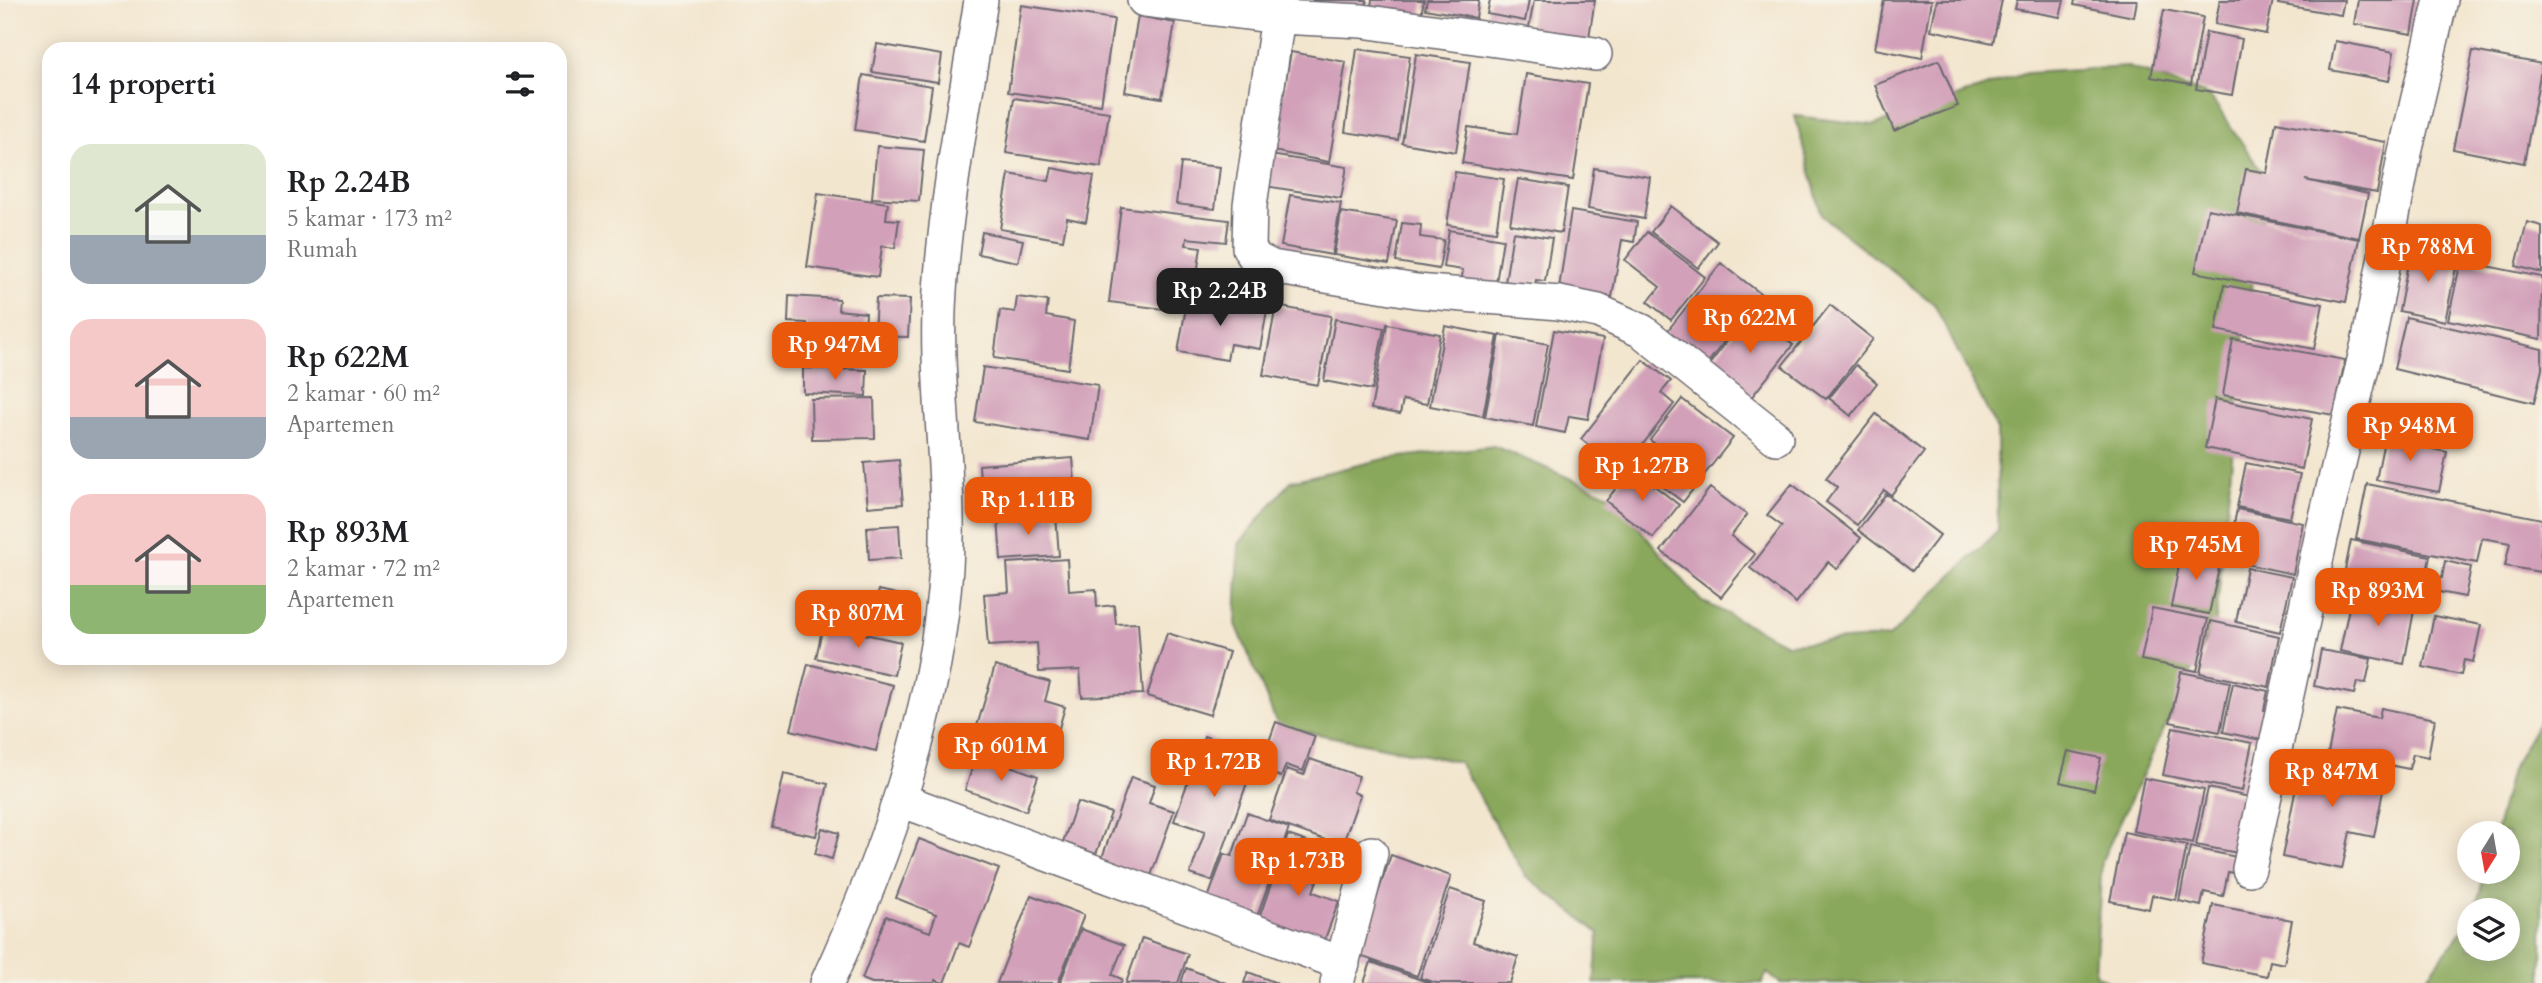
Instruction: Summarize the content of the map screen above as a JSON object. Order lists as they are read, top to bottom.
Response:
{
  "north": "bottom",
  "page": {
    "heading": "14 properti",
    "list": [
      {
        "name": "Rp 2.24B",
        "note": "5 kamar · 173 m² · Rumah"
      },
      {
        "name": "Rp 622M",
        "note": "2 kamar · 60 m² · Apartemen"
      },
      {
        "name": "Rp 893M",
        "note": "2 kamar · 72 m² · Apartemen"
      }
    ],
    "price": [
      "Rp 788M",
      "Rp 2.24B",
      "Rp 622M",
      "Rp 947M",
      "Rp 948M",
      "Rp 1.27B",
      "Rp 1.11B",
      "Rp 745M",
      "Rp 893M",
      "Rp 807M",
      "Rp 601M",
      "Rp 1.72B",
      "Rp 847M",
      "Rp 1.73B"
    ]
  }
}
